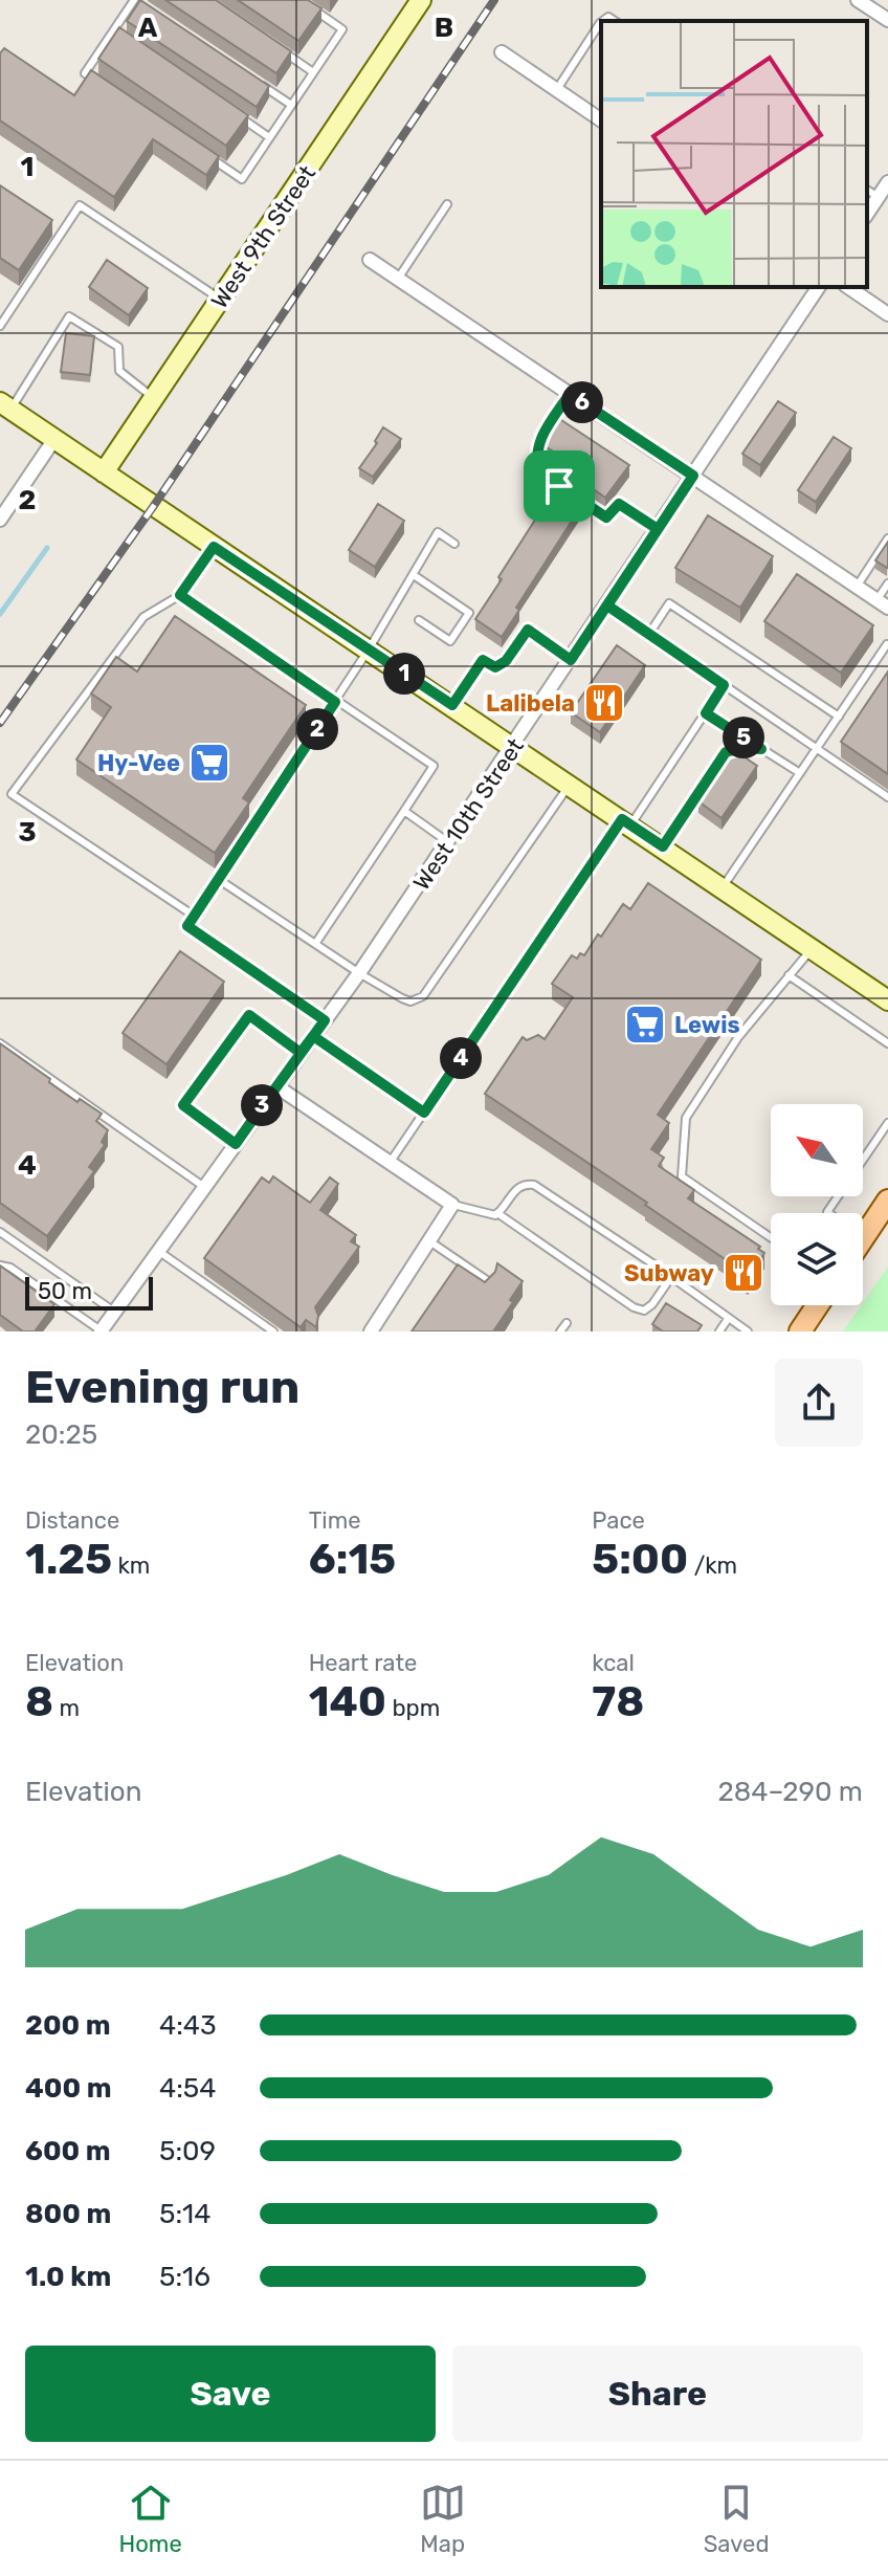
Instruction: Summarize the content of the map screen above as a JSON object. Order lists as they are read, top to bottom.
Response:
{
  "streets": {
    "main road": ["West 9th Street"],
    "street": ["West 10th Street"]
  },
  "places": {
    "restaurant": ["Lalibela", "Subway"],
    "supermarket": ["Hy-Vee", "Lewis"]
  },
  "scale_bar": "50 m",
  "north": "top left",
  "page": {
    "pins": [
      "6",
      "1",
      "2",
      "5",
      "4",
      "3"
    ],
    "scale": "50 m",
    "heading": ["Evening run", "20:25"],
    "stats": [
      ["Distance", "1.25 km"],
      ["Time", "6:15"],
      ["Pace", "5:00 /km"],
      ["Elevation", "8 m"],
      ["Heart rate", "140 bpm"],
      ["kcal", "78"]
    ],
    "chart": ["Elevation", "284–290 m"],
    "list": [
      {
        "name": "200 m",
        "note": "4:43"
      },
      {
        "name": "400 m",
        "note": "4:54"
      },
      {
        "name": "600 m",
        "note": "5:09"
      },
      {
        "name": "800 m",
        "note": "5:14"
      },
      {
        "name": "1.0 km",
        "note": "5:16"
      }
    ],
    "buttons": ["Save", "Share"],
    "tabs": ["Home", "Map", "Saved"]
  },
  "grid": {
    "columns": ["A", "B"],
    "rows": [
      "1",
      "2",
      "3",
      "4"
    ]
  }
}
